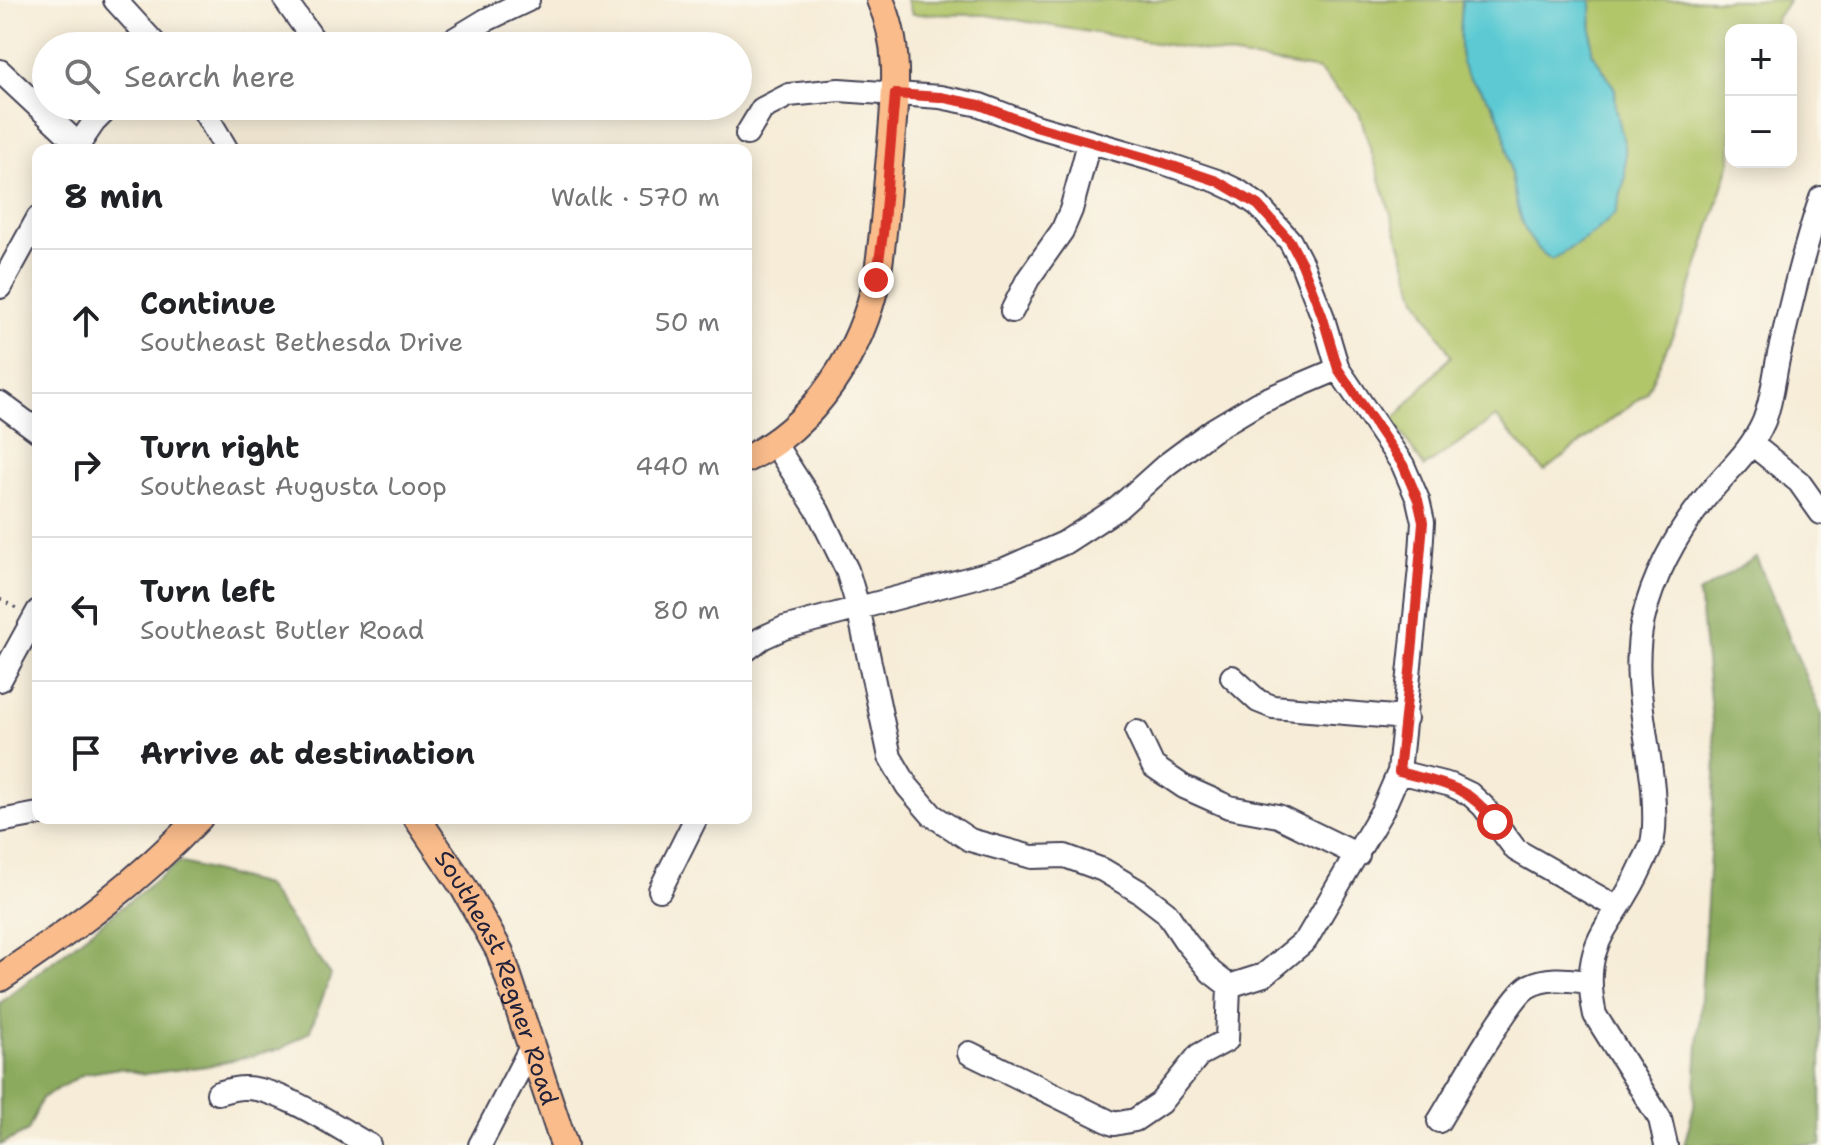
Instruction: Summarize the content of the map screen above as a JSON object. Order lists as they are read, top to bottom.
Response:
{
  "streets": {
    "main road": ["Southeast Regner Road"]
  },
  "page": {
    "map_buttons": ["+", "−"],
    "search": "Search here",
    "heading": ["8 min", "Walk · 570 m"],
    "list": [
      ["Continue", "Southeast Bethesda Drive", "50 m"],
      ["Turn right", "Southeast Augusta Loop", "440 m"],
      ["Turn left", "Southeast Butler Road", "80 m"],
      "Arrive at destination"
    ]
  }
}
